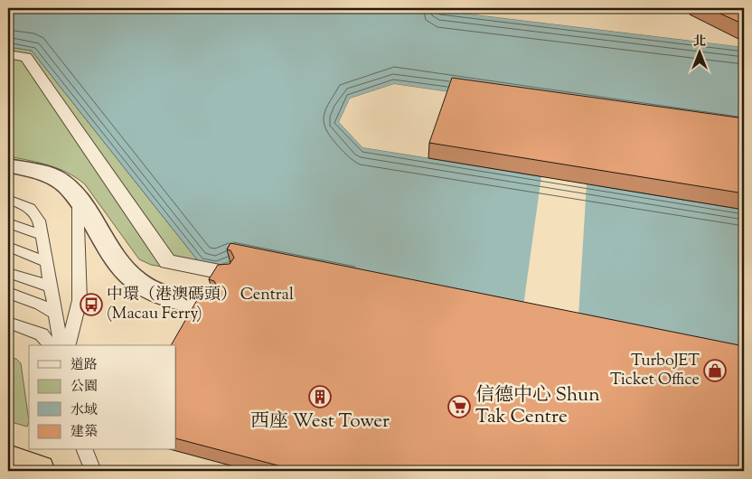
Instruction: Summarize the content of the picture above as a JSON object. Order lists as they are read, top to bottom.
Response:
{
  "places": {
    "bus stop": ["中環（港澳碼頭） Central (Macau Ferry)"],
    "shop": ["TurboJET Ticket Office"],
    "building": ["西座 West Tower"],
    "supermarket": ["信德中心 Shun Tak Centre"]
  },
  "legend": [
    "道路",
    "公園",
    "水域",
    "建築"
  ],
  "north": "top"
}
